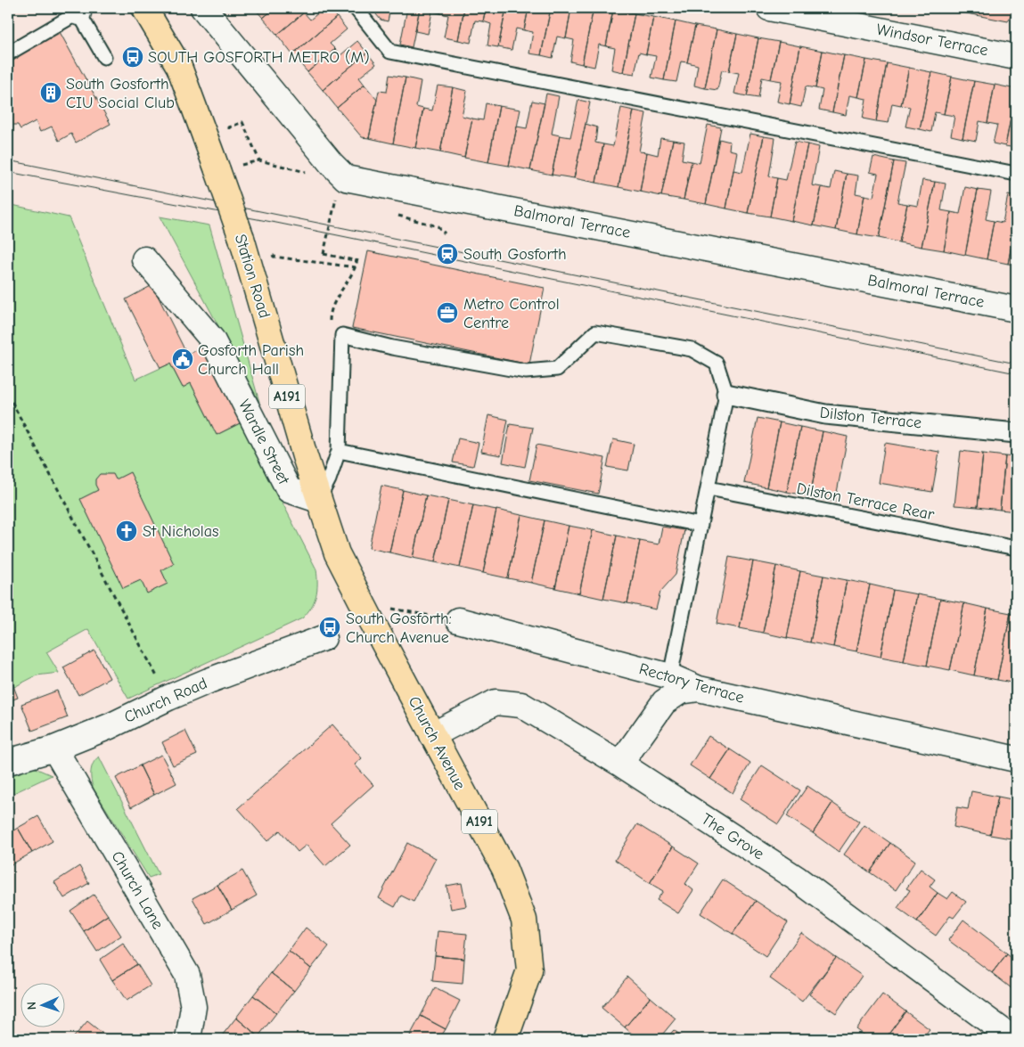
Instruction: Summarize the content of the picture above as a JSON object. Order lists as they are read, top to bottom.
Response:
{
  "streets": {
    "main road": ["Station Road", "A191", "Church Avenue"],
    "street": [
      "Windsor Terrace",
      "Balmoral Terrace",
      "Dilston Terrace",
      "Wardle Street",
      "Rectory Terrace",
      "Church Road",
      "The Grove",
      "Church Lane"
    ],
    "lane": ["Dilston Terrace Rear"]
  },
  "crossings": [
    ["Station Road", "Wardle Street"],
    ["Station Road", "Church Avenue"],
    ["Church Road", "Church Lane"],
    ["Church Avenue", "The Grove"]
  ],
  "places": {
    "bus stop": ["SOUTH GOSFORTH METRO (M)", "South Gosforth: Church Avenue"],
    "building": ["South Gosforth CIU Social Club"],
    "station": ["South Gosforth"],
    "office": ["Metro Control Centre"],
    "public building": ["Gosforth Parish Church Hall"],
    "church": ["St Nicholas"]
  },
  "north": "left"
}
